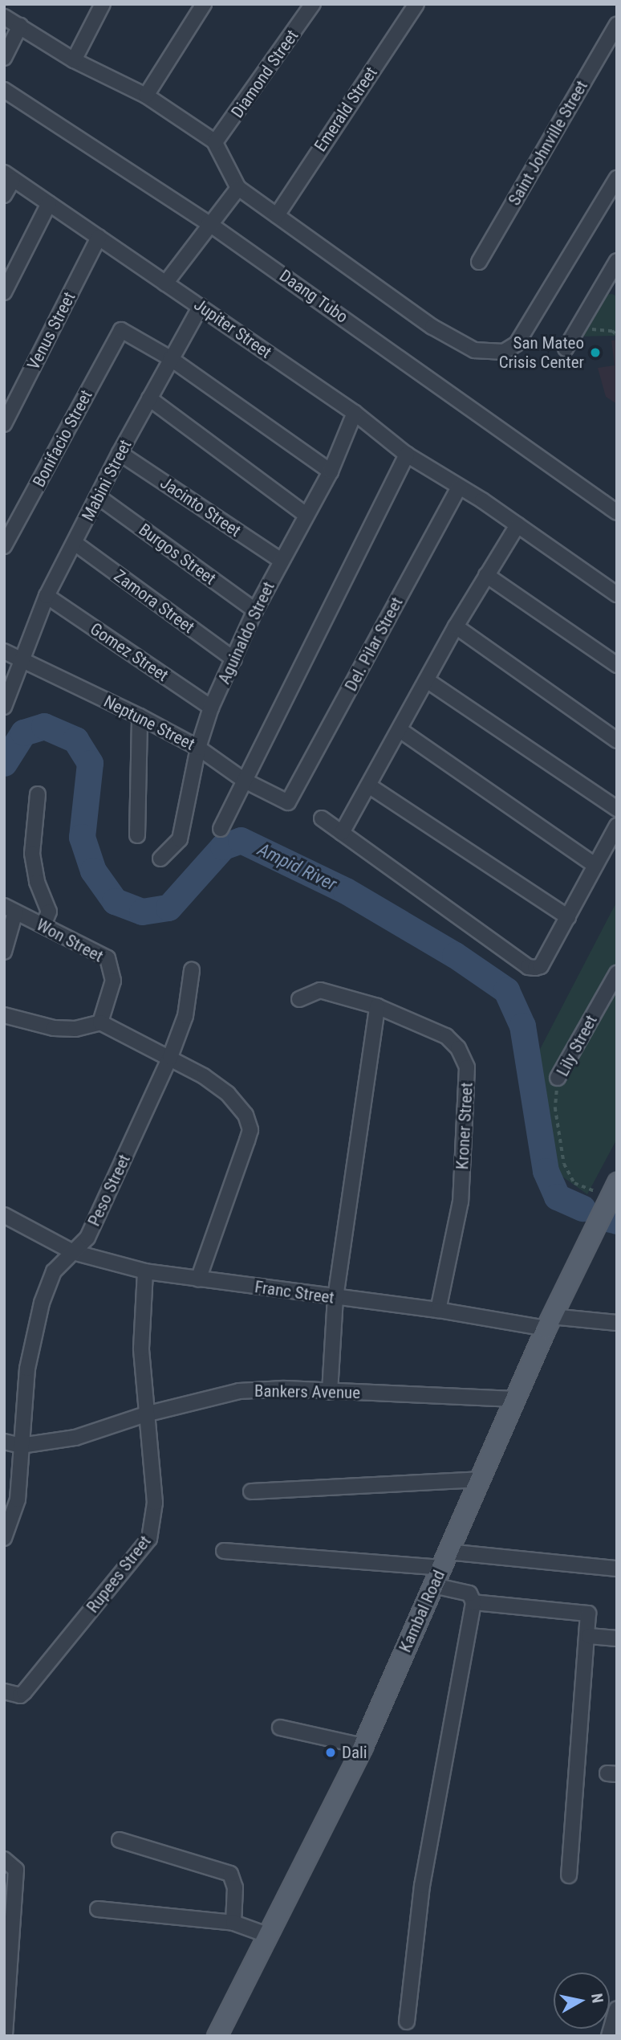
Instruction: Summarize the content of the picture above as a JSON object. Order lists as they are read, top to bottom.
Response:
{
  "streets": {
    "main road": ["Kambal Road"],
    "street": [
      "Diamond Street",
      "Emerald Street",
      "Saint Johnville Street",
      "Daang Tubo",
      "Jupiter Street",
      "Venus Street",
      "Bonifacio Street",
      "Mabini Street",
      "Jacinto Street",
      "Burgos Street",
      "Zamora Street",
      "Aguinaldo Street",
      "Del. Pilar Street",
      "Gomez Street",
      "Neptune Street",
      "Won Street",
      "Lily Street",
      "Kroner Street",
      "Peso Street",
      "Franc Street",
      "Bankers Avenue",
      "Rupees Street"
    ]
  },
  "crossings": [
    ["Jupiter Street", "Venus Street"],
    ["Jupiter Street", "Mabini Street"],
    ["Jupiter Street", "Aguinaldo Street"],
    ["Jupiter Street", "Del. Pilar Street"],
    ["Bonifacio Street", "Mabini Street"],
    ["Mabini Street", "Jacinto Street"],
    ["Mabini Street", "Burgos Street"],
    ["Mabini Street", "Zamora Street"],
    ["Mabini Street", "Gomez Street"],
    ["Mabini Street", "Neptune Street"],
    ["Jacinto Street", "Aguinaldo Street"],
    ["Burgos Street", "Aguinaldo Street"],
    ["Zamora Street", "Aguinaldo Street"],
    ["Aguinaldo Street", "Gomez Street"],
    ["Aguinaldo Street", "Neptune Street"],
    ["Del. Pilar Street", "Neptune Street"],
    ["Lily Street", "Kambal Road"],
    ["Kroner Street", "Franc Street"],
    ["Peso Street", "Franc Street"],
    ["Peso Street", "Bankers Avenue"],
    ["Franc Street", "Kambal Road"],
    ["Bankers Avenue", "Rupees Street"],
    ["Bankers Avenue", "Kambal Road"]
  ],
  "water": ["Ampid River"],
  "places": ["San Mateo Crisis Center", "Dali"],
  "north": "right"
}
